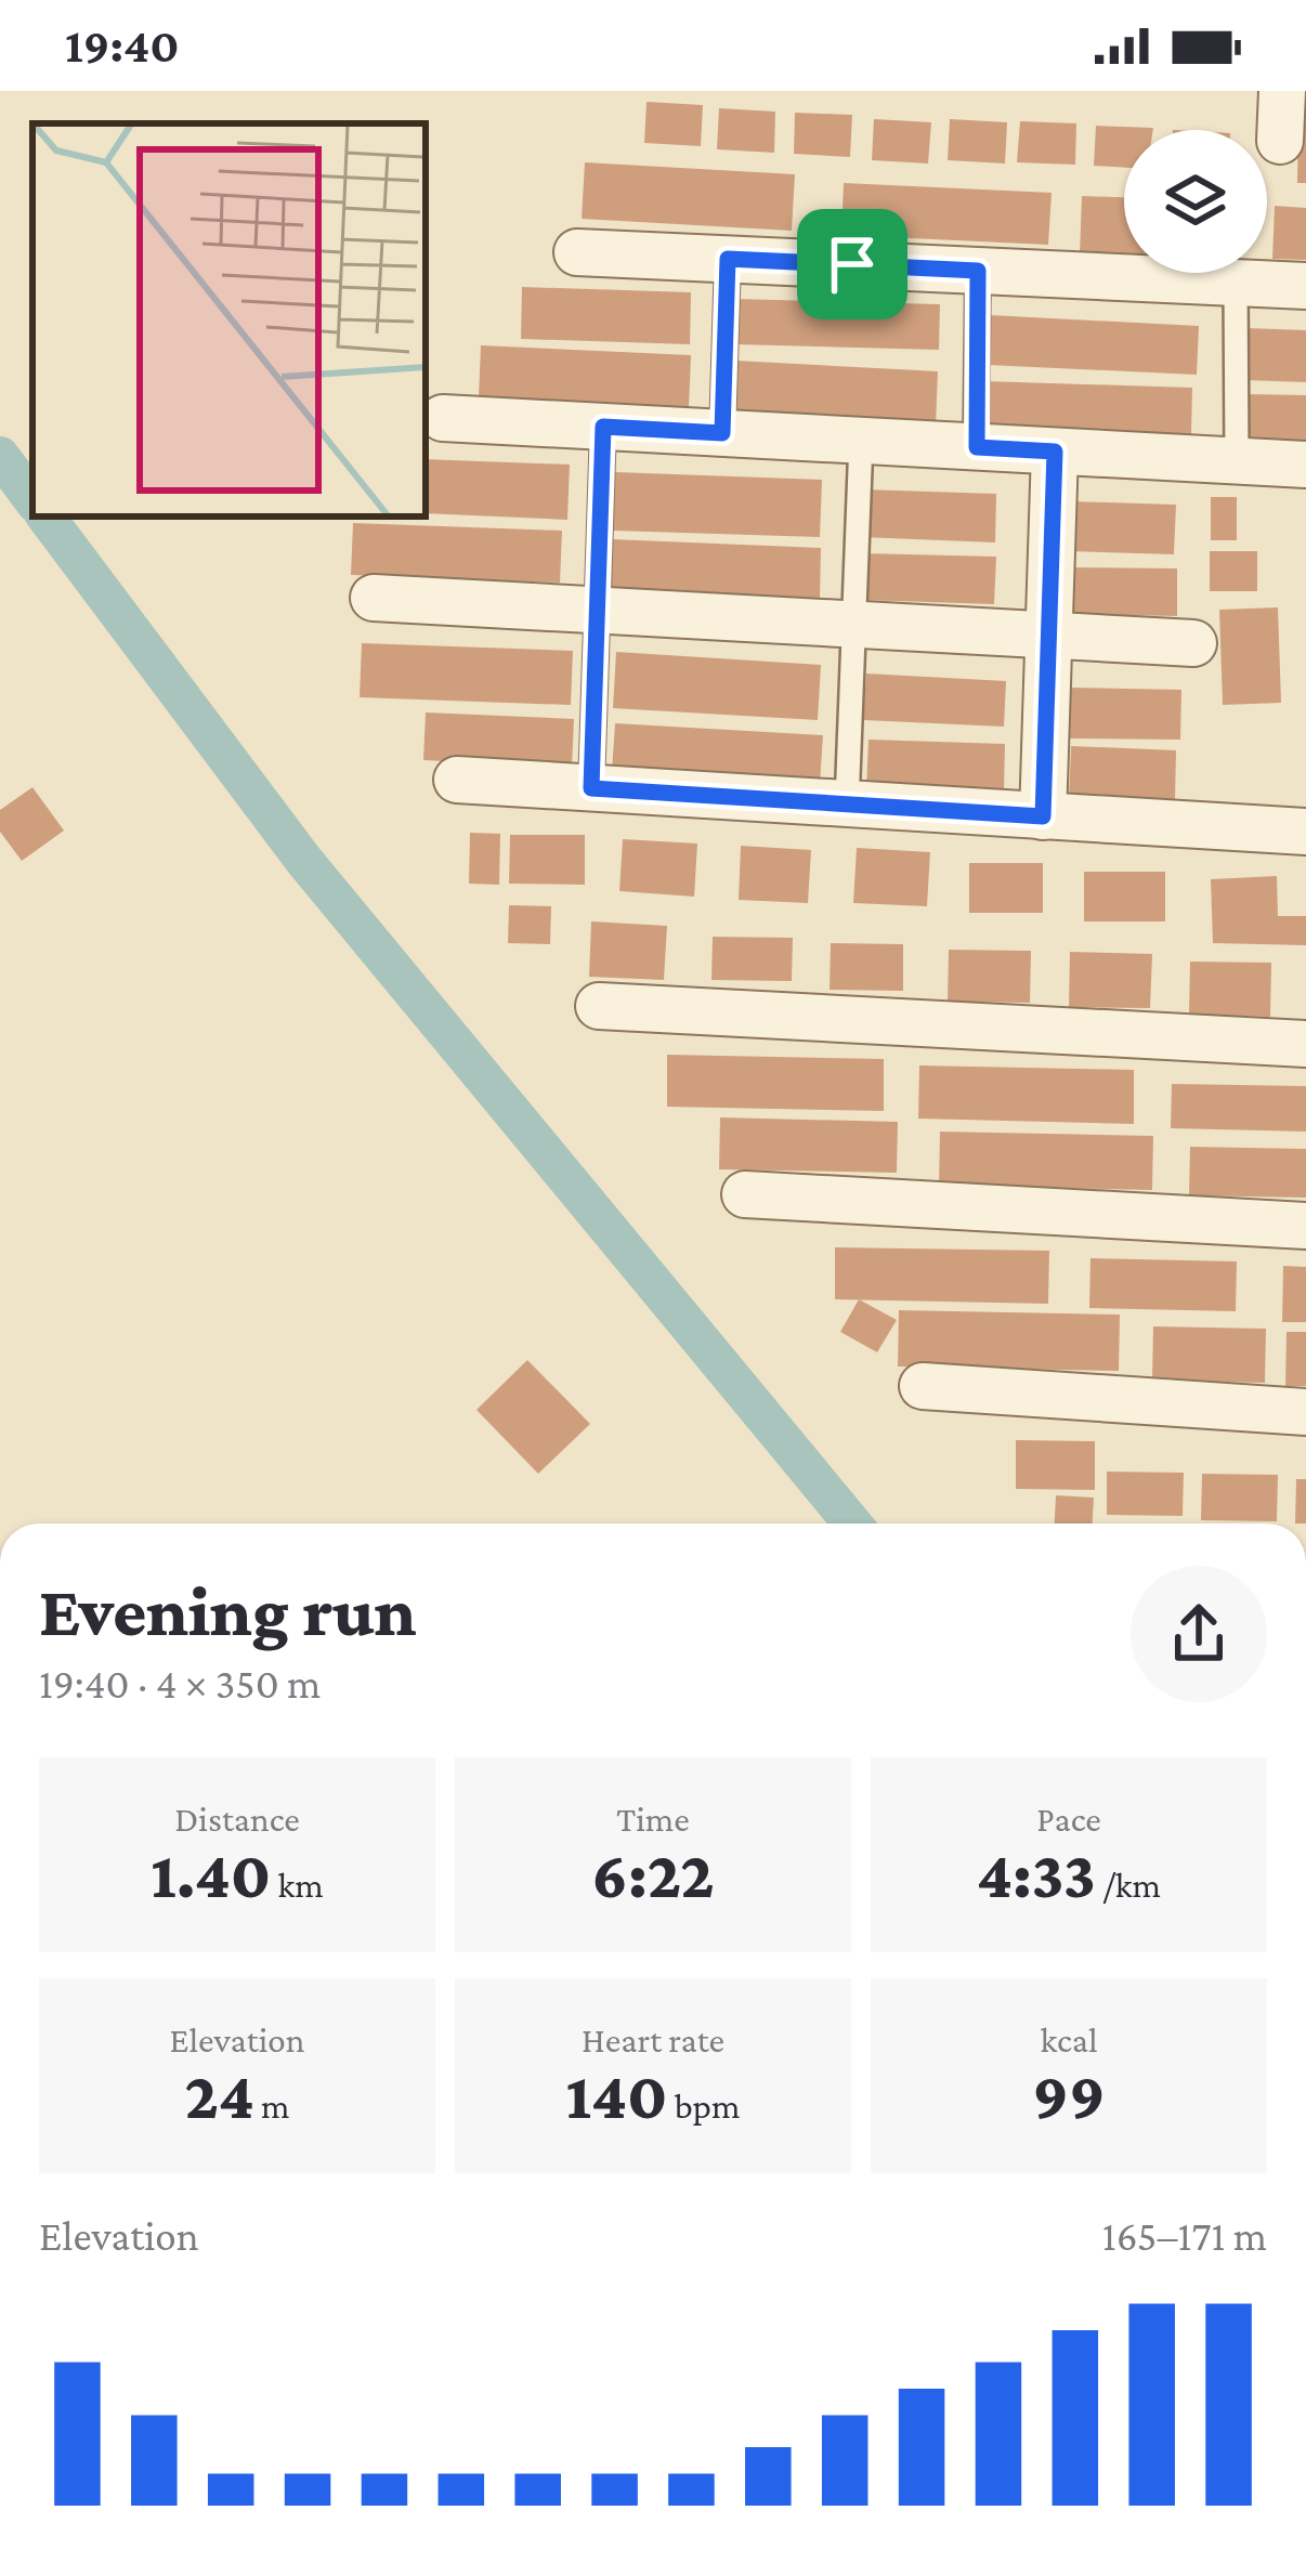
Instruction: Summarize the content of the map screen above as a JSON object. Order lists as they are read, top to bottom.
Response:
{
  "page": {
    "status": "19:40",
    "heading": ["Evening run", "19:40 · 4 × 350 m"],
    "stats": [
      ["Distance", "1.40 km"],
      ["Time", "6:22"],
      ["Pace", "4:33 /km"],
      ["Elevation", "24 m"],
      ["Heart rate", "140 bpm"],
      ["kcal", "99"]
    ],
    "chart": ["Elevation", "165–171 m"]
  }
}
